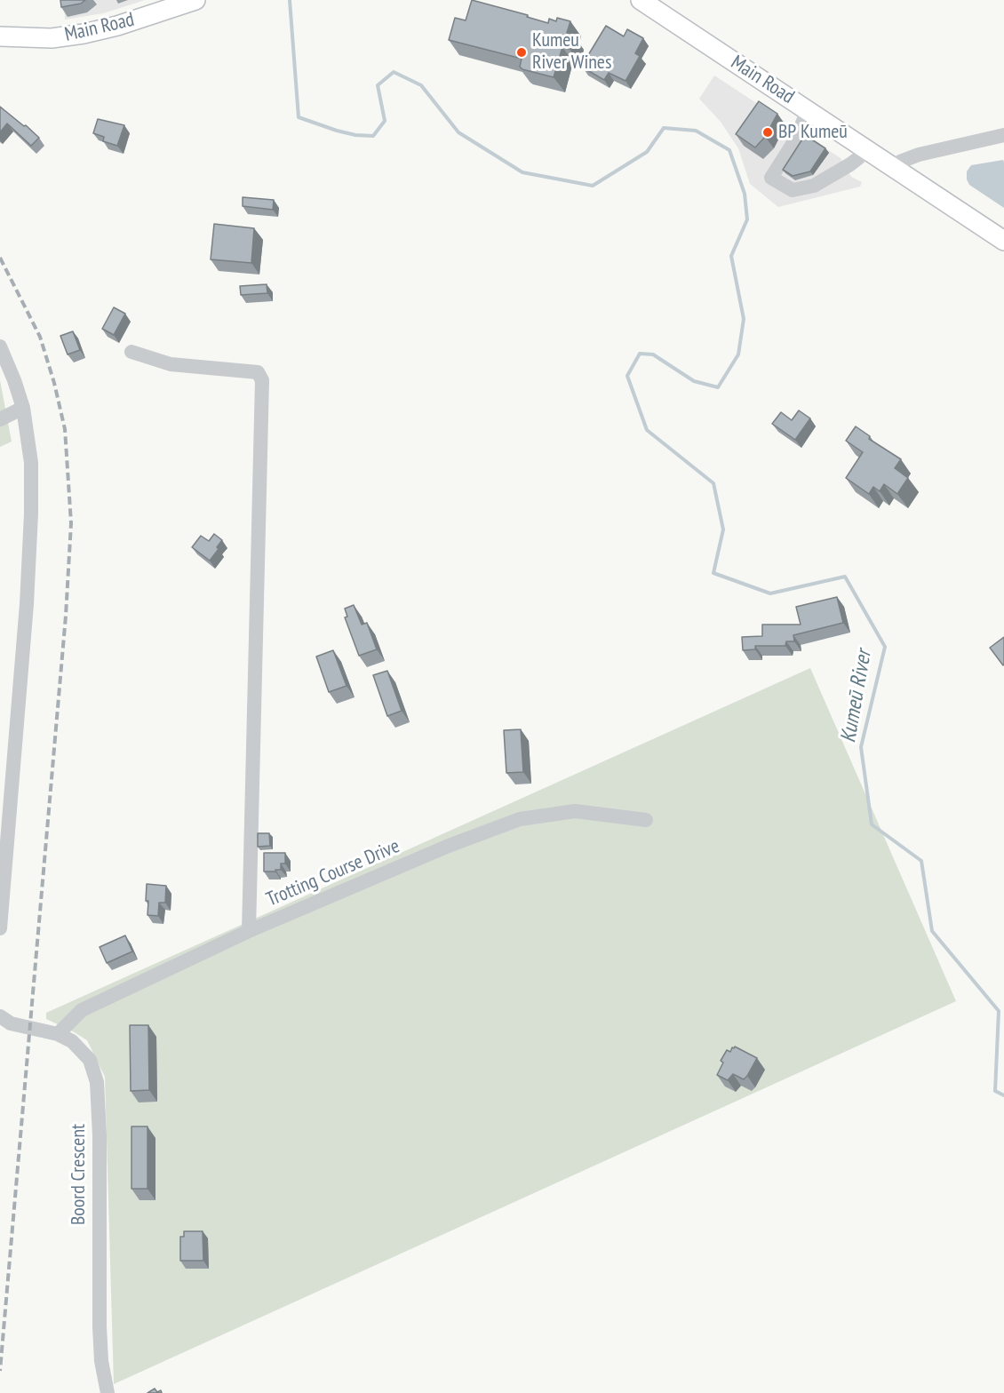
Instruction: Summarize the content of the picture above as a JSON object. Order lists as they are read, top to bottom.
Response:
{
  "streets": {
    "main road": ["Main Road"],
    "street": ["Trotting Course Drive", "Boord Crescent"]
  },
  "crossings": [
    ["Trotting Course Drive", "Boord Crescent"]
  ],
  "water": ["Kumeū River"],
  "places": ["Kumeu River Wines", "BP Kumeū"]
}
